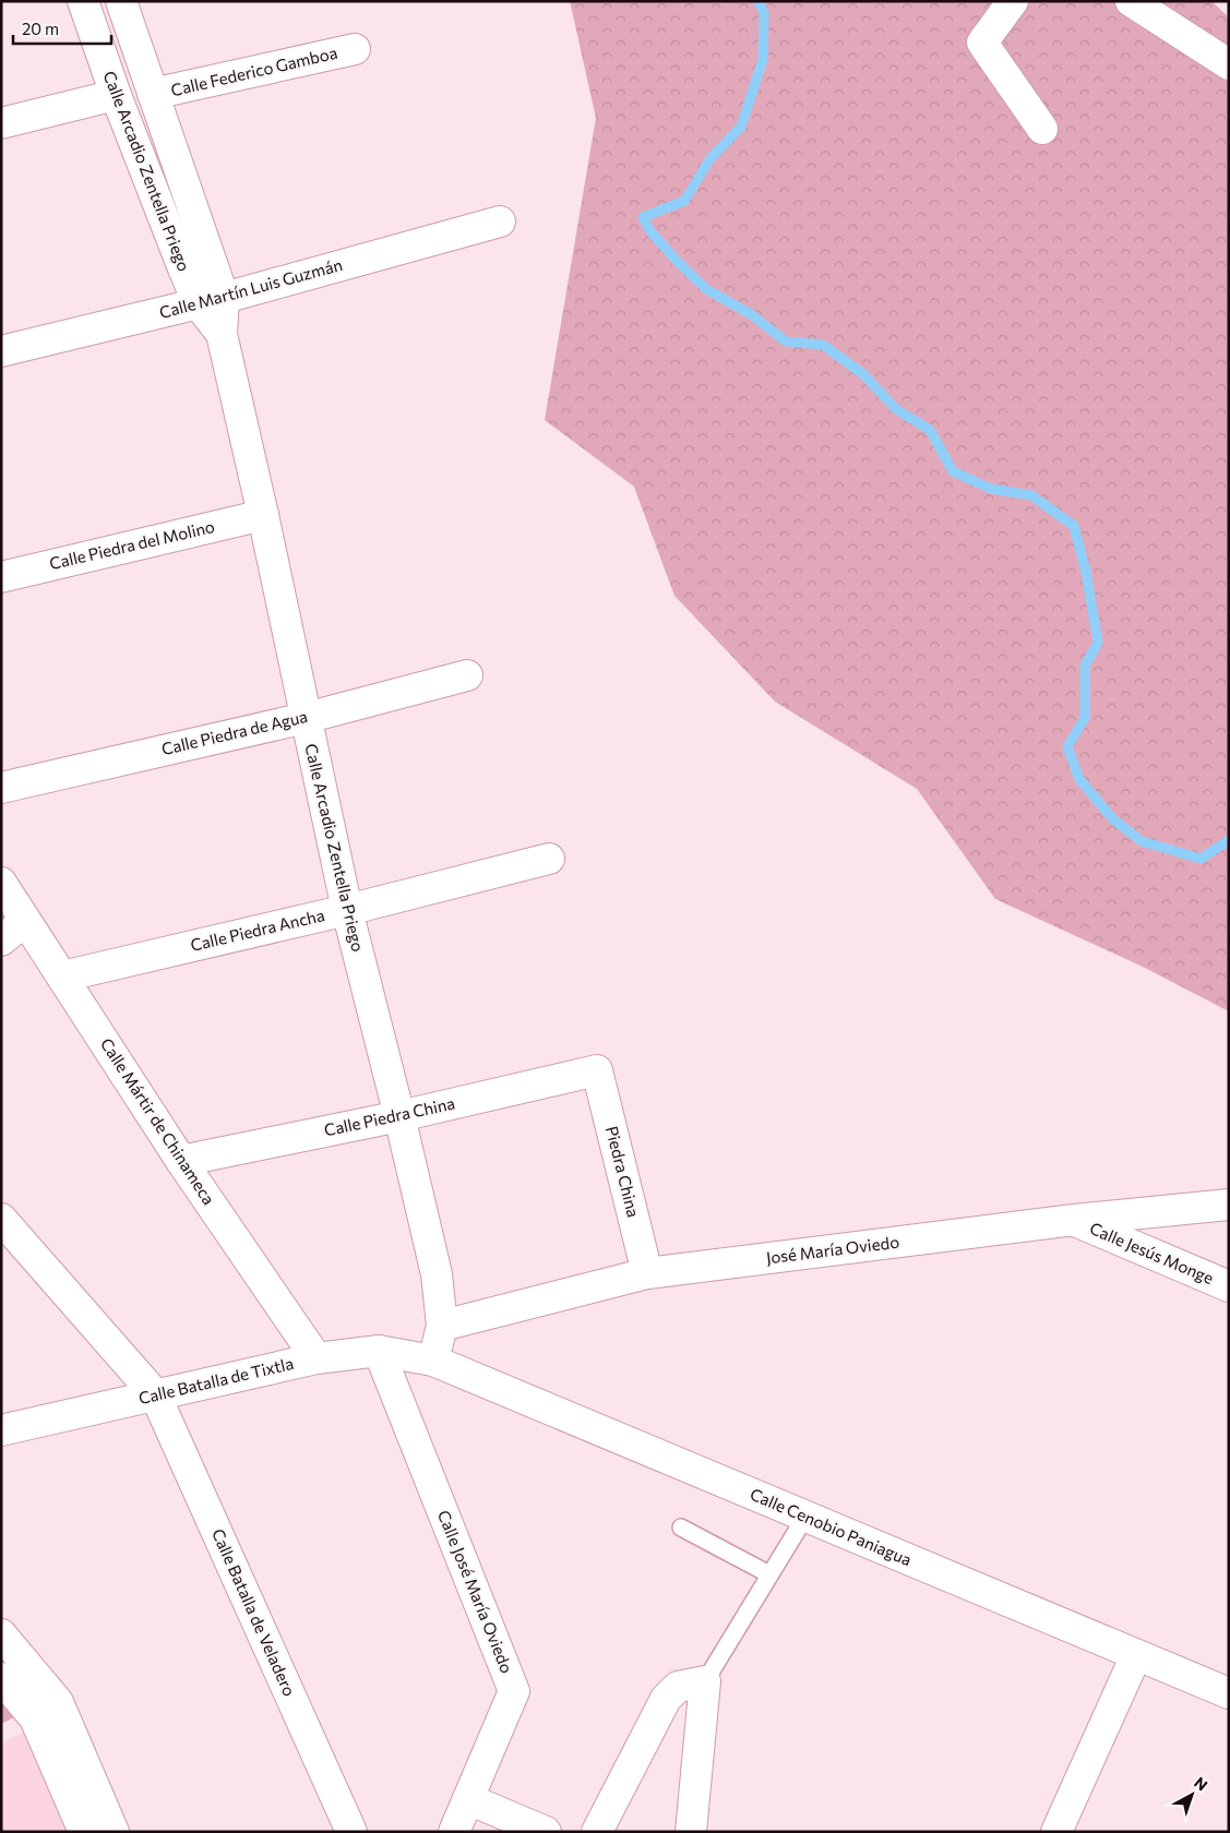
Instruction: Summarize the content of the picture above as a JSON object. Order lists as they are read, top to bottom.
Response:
{
  "streets": {
    "street": [
      "Calle Federico Gamboa",
      "Calle Arcadio Zentella Priego",
      "Calle Martín Luis Guzmán",
      "Calle Piedra del Molino",
      "Calle Piedra de Agua",
      "Calle Piedra Ancha",
      "Calle Piedra China",
      "Calle Mártir de Chinameca",
      "Piedra China",
      "José María Oviedo",
      "Calle Jesús Monge",
      "Calle Batalla de Tixtla",
      "Calle Cenobio Paniagua",
      "Calle José María Oviedo",
      "Calle Batalla de Veladero"
    ]
  },
  "crossings": [
    ["Calle Federico Gamboa", "Calle Arcadio Zentella Priego"],
    ["Calle Arcadio Zentella Priego", "Calle Martín Luis Guzmán"],
    ["Calle Arcadio Zentella Priego", "Calle Piedra del Molino"],
    ["Calle Arcadio Zentella Priego", "Calle Piedra de Agua"],
    ["Calle Arcadio Zentella Priego", "Calle Piedra Ancha"],
    ["Calle Arcadio Zentella Priego", "Calle Piedra China"],
    ["Calle Arcadio Zentella Priego", "José María Oviedo"],
    ["Calle Arcadio Zentella Priego", "Calle Batalla de Tixtla"],
    ["Calle Arcadio Zentella Priego", "Calle Cenobio Paniagua"],
    ["Calle Piedra Ancha", "Calle Mártir de Chinameca"],
    ["Calle Piedra China", "Calle Mártir de Chinameca"],
    ["Calle Piedra China", "Piedra China"],
    ["Calle Mártir de Chinameca", "Calle Batalla de Tixtla"],
    ["Piedra China", "José María Oviedo"],
    ["José María Oviedo", "Calle Jesús Monge"],
    ["Calle Batalla de Tixtla", "Calle Cenobio Paniagua"],
    ["Calle Batalla de Tixtla", "Calle José María Oviedo"],
    ["Calle Batalla de Tixtla", "Calle Batalla de Veladero"]
  ],
  "scale_bar": "20 m",
  "north": "top right"
}
